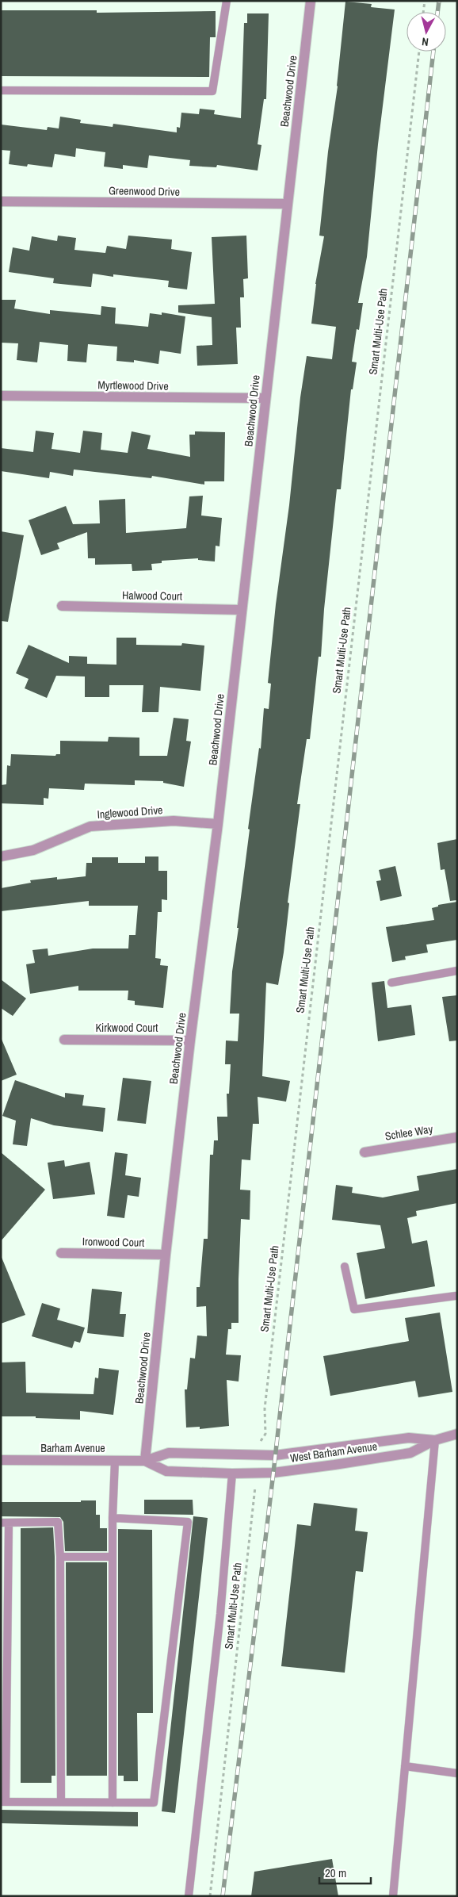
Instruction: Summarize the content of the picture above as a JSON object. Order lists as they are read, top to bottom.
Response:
{
  "streets": {
    "street": [
      "Beachwood Drive",
      "Greenwood Drive",
      "Myrtlewood Drive",
      "Halwood Court",
      "Inglewood Drive",
      "Kirkwood Court",
      "Schlee Way",
      "Ironwood Court",
      "Barham Avenue",
      "West Barham Avenue"
    ],
    "path": ["Smart Multi-Use Path"]
  },
  "crossings": [
    ["Beachwood Drive", "Greenwood Drive"],
    ["Beachwood Drive", "Myrtlewood Drive"],
    ["Beachwood Drive", "Halwood Court"],
    ["Beachwood Drive", "Inglewood Drive"],
    ["Beachwood Drive", "Kirkwood Court"],
    ["Beachwood Drive", "Ironwood Court"],
    ["Beachwood Drive", "Barham Avenue"],
    ["Smart Multi-Use Path", "West Barham Avenue"],
    ["Barham Avenue", "West Barham Avenue"]
  ],
  "scale_bar": "20 m",
  "north": "bottom"
}
